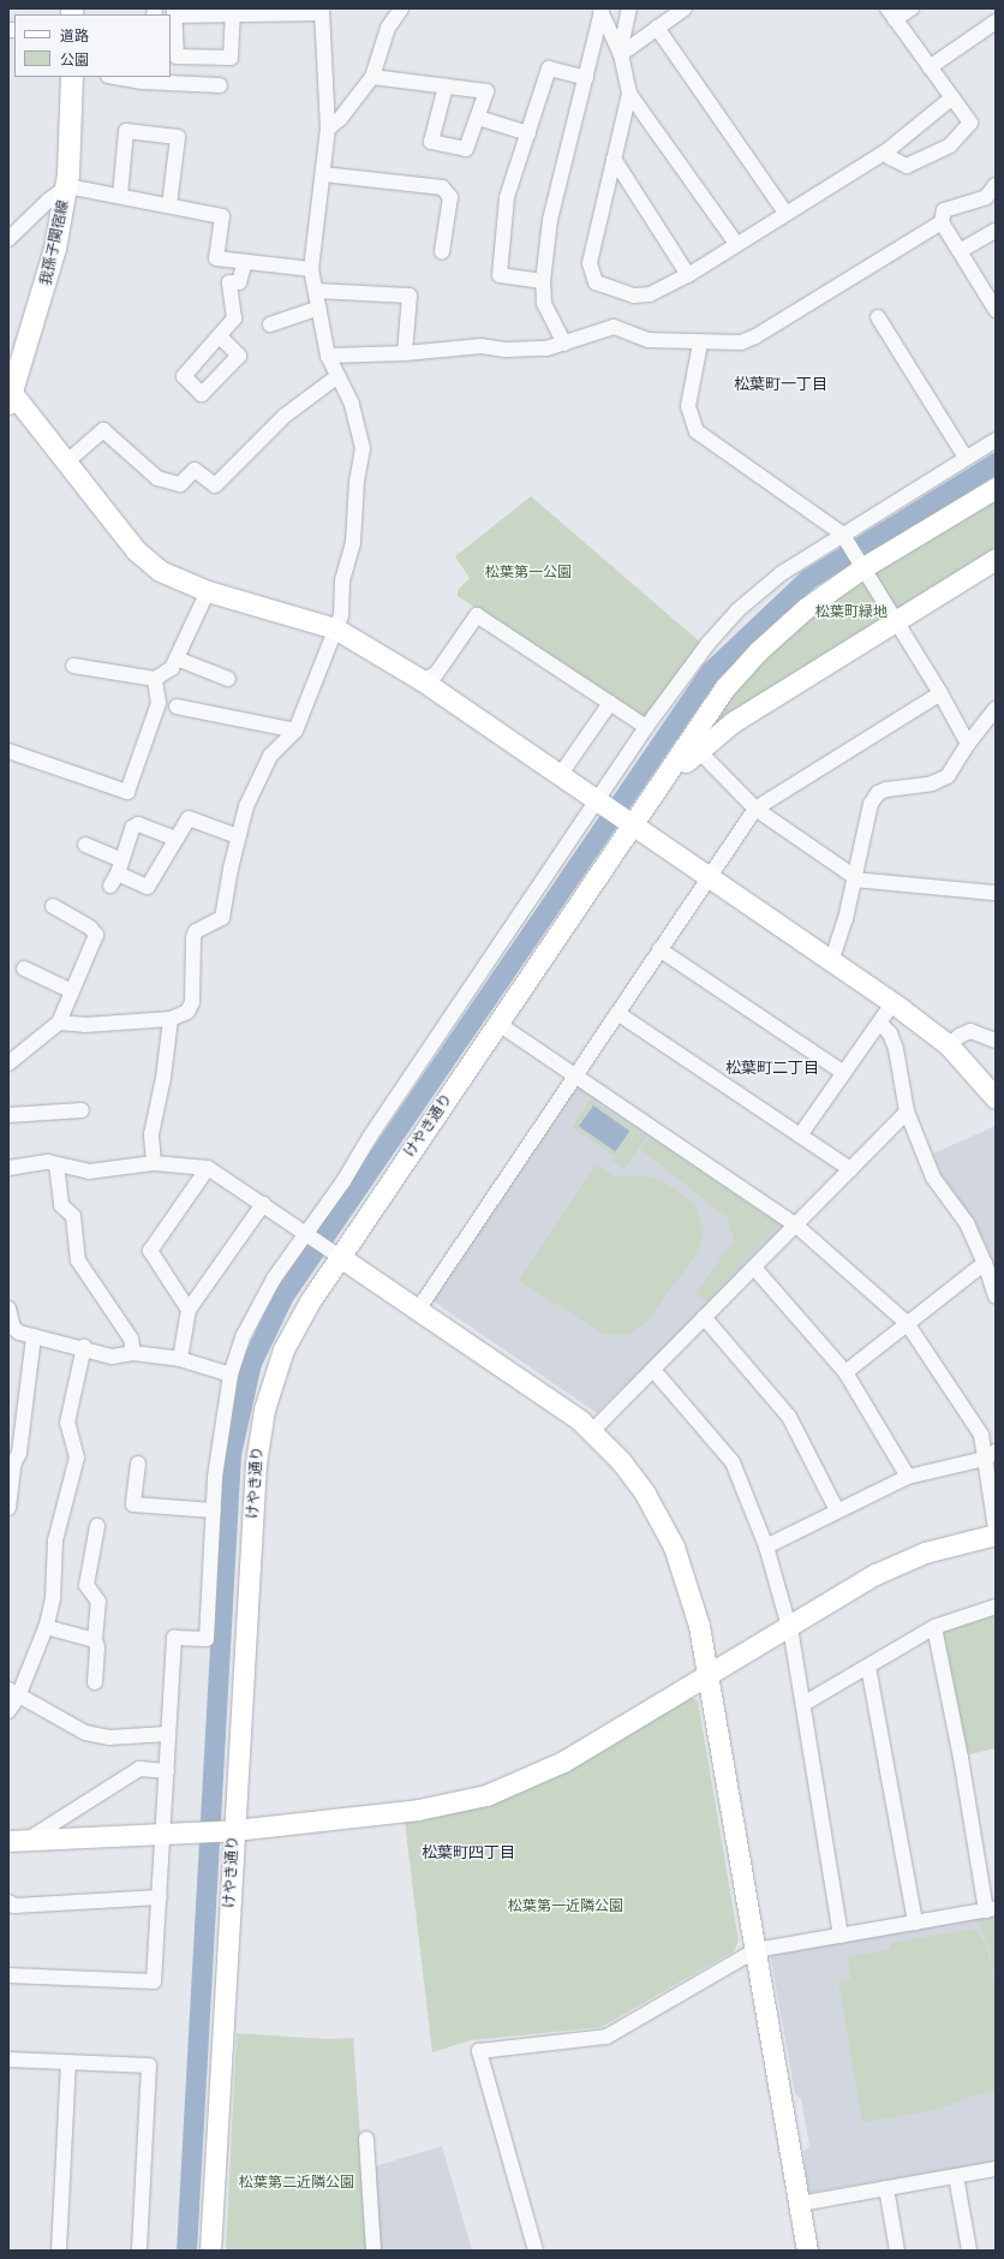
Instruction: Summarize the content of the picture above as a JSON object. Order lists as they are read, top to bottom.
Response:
{
  "streets": {
    "main road": ["我孫子関宿線"],
    "street": ["けやき通り"]
  },
  "districts": ["松葉町一丁目", "松葉町二丁目", "松葉町四丁目"],
  "parks": [
    "松葉第一公園",
    "松葉町緑地",
    "松葉第一近隣公園",
    "松葉第二近隣公園"
  ],
  "legend": ["道路", "公園"]
}
